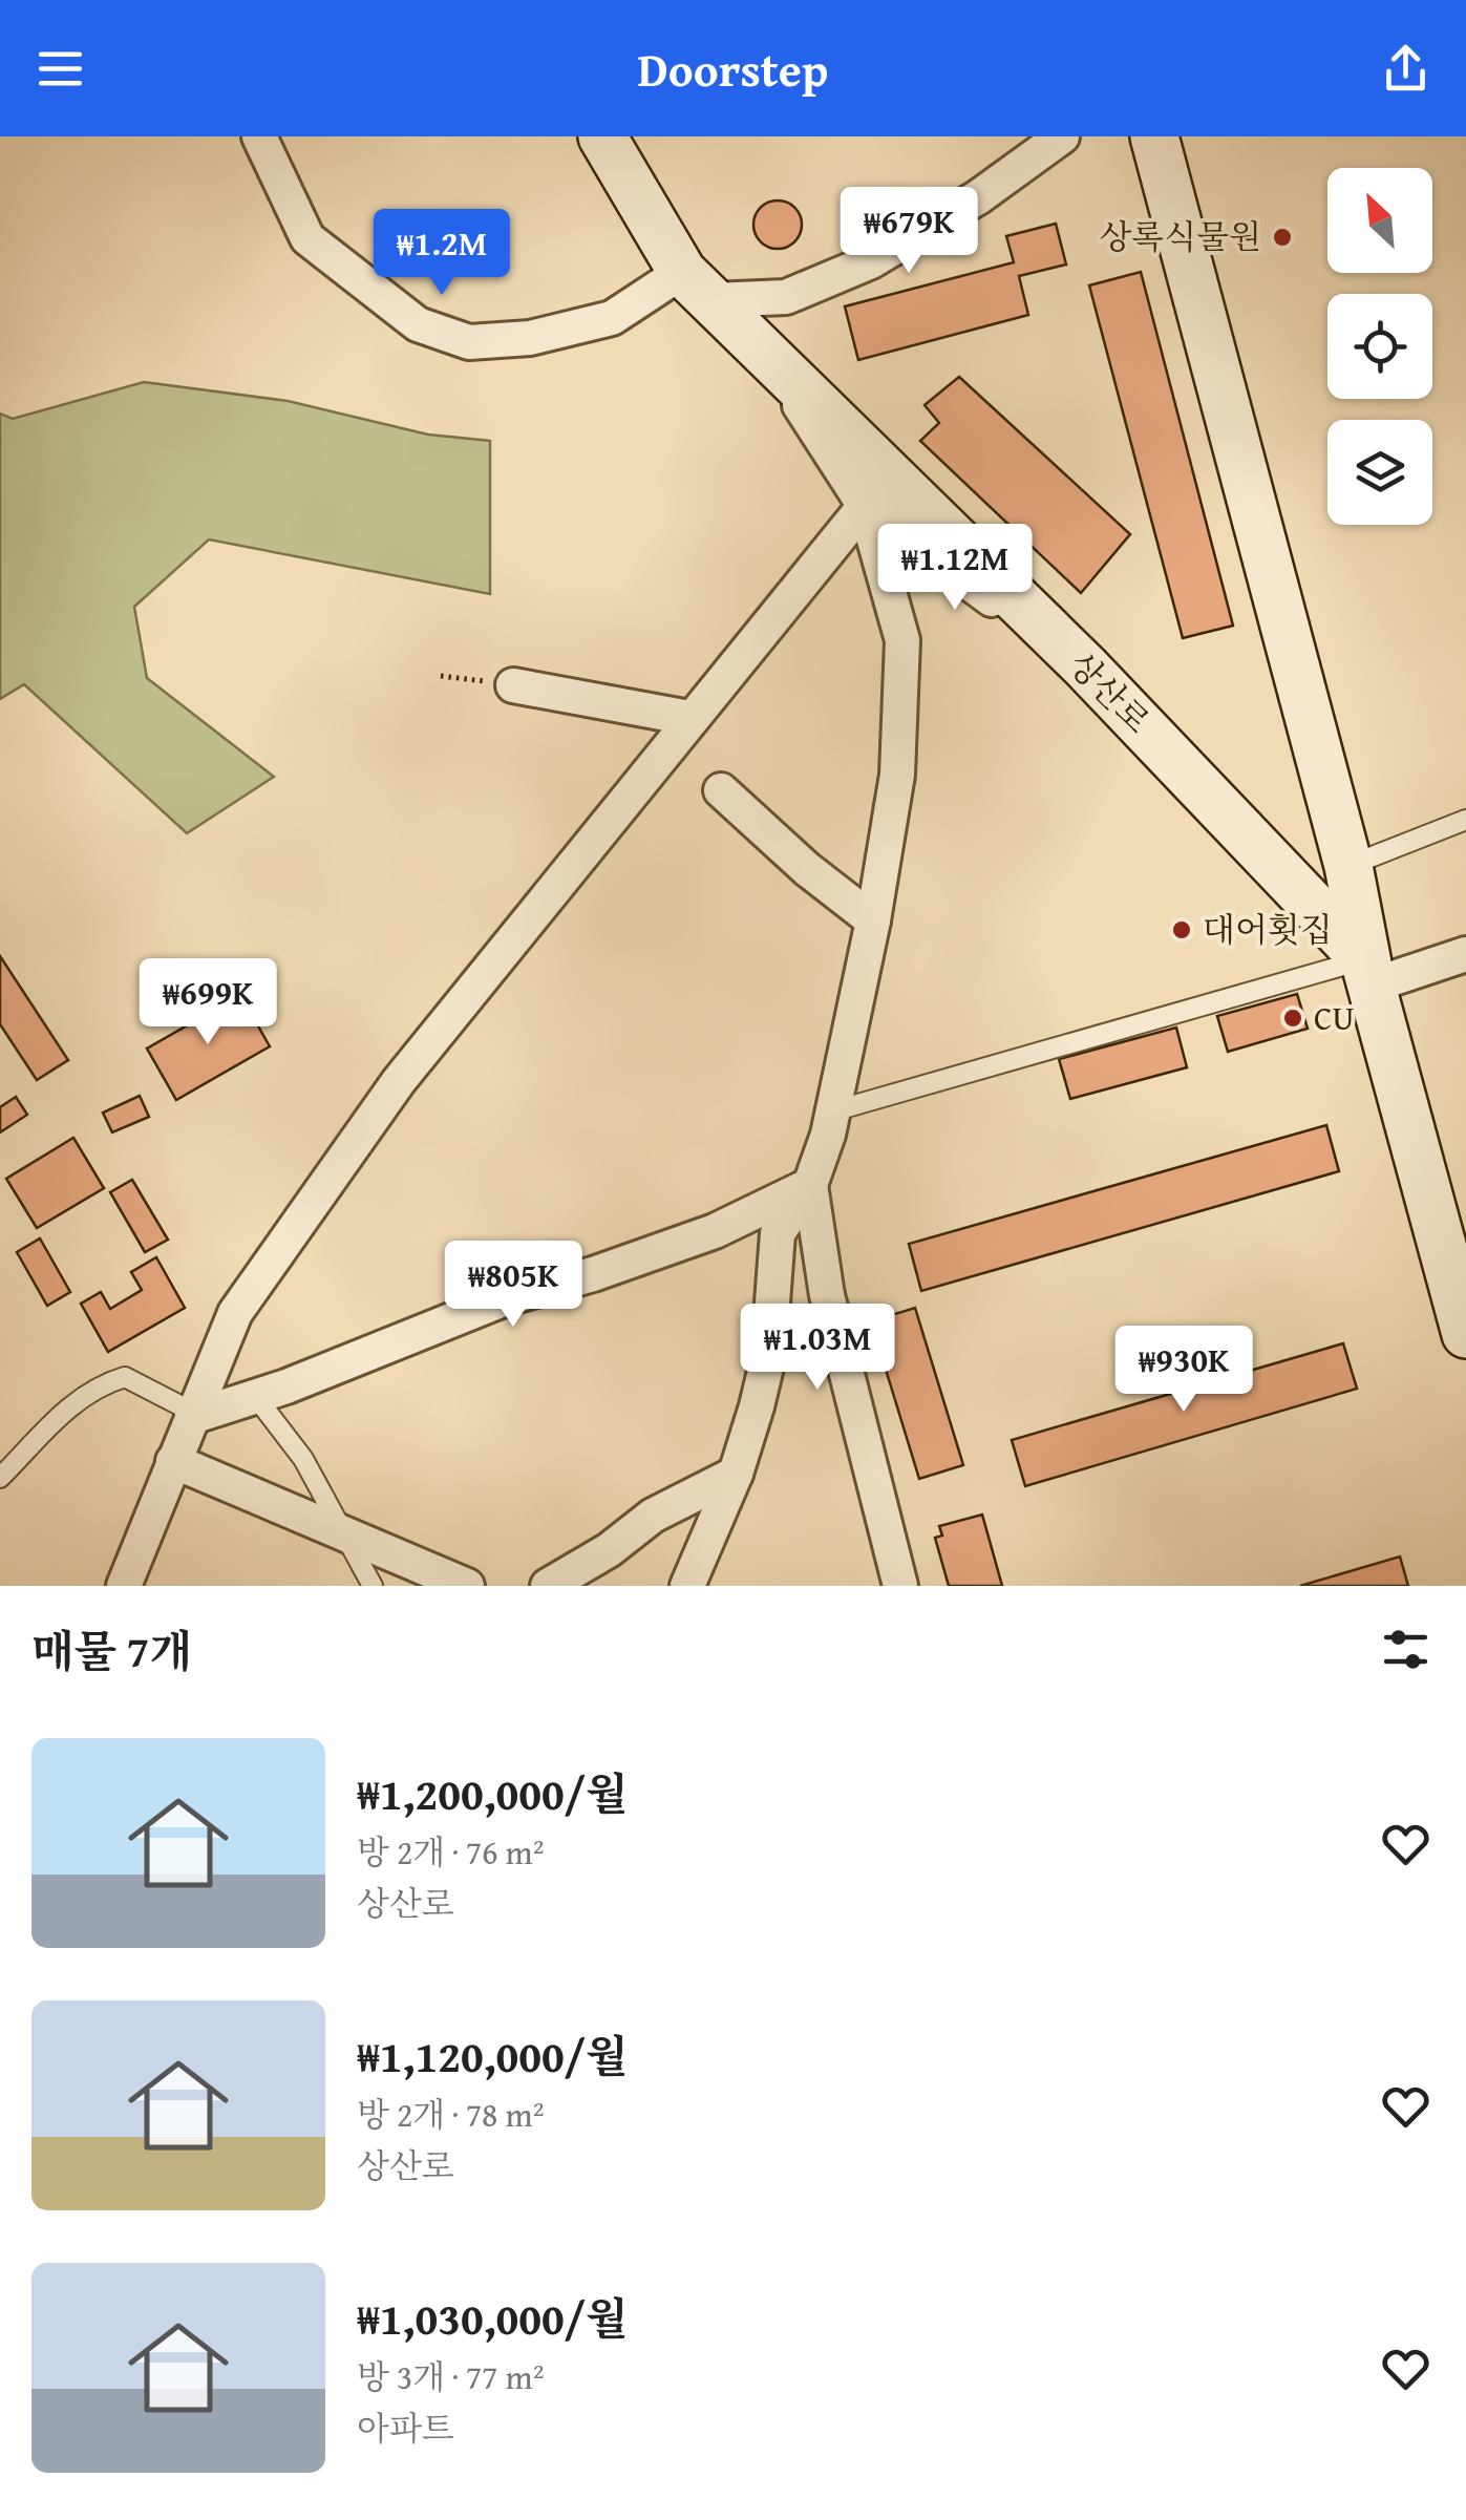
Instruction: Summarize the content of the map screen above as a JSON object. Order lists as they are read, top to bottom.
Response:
{
  "streets": {
    "street": ["상산로"]
  },
  "places": ["상록식물원", "대어횟집", "CU"],
  "north": "top left",
  "page": {
    "header": "Doorstep",
    "price": [
      "₩679K",
      "₩1.2M",
      "₩1.12M",
      "₩699K",
      "₩805K",
      "₩1.03M",
      "₩930K"
    ],
    "heading": "매물 7개",
    "list": [
      {
        "name": "₩1,200,000/월",
        "note": "방 2개 · 76 m² · 상산로"
      },
      {
        "name": "₩1,120,000/월",
        "note": "방 2개 · 78 m² · 상산로"
      },
      {
        "name": "₩1,030,000/월",
        "note": "방 3개 · 77 m² · 아파트"
      }
    ]
  }
}
